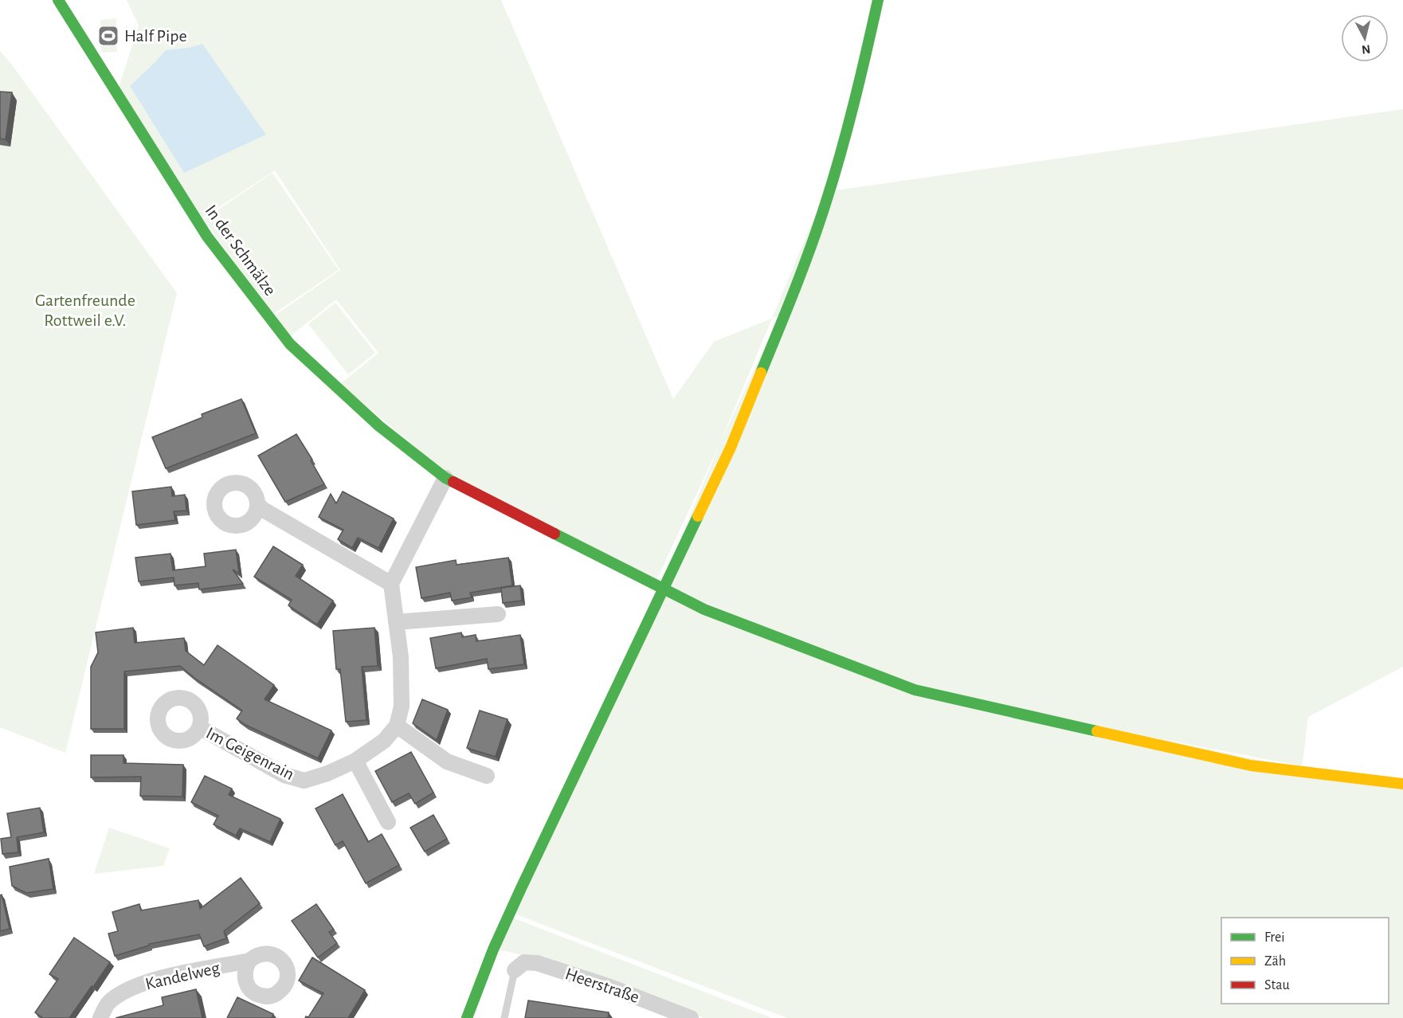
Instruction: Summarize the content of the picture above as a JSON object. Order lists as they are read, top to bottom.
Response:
{
  "streets": {
    "street": [
      "In der Schmälze",
      "Im Geigenrain",
      "Kandelweg",
      "Heerstraße"
    ]
  },
  "parks": ["Gartenfreunde Rottweil e.V."],
  "places": {
    "sports": ["Half Pipe"]
  },
  "legend": ["Frei", "Zäh", "Stau"],
  "north": "bottom"
}
